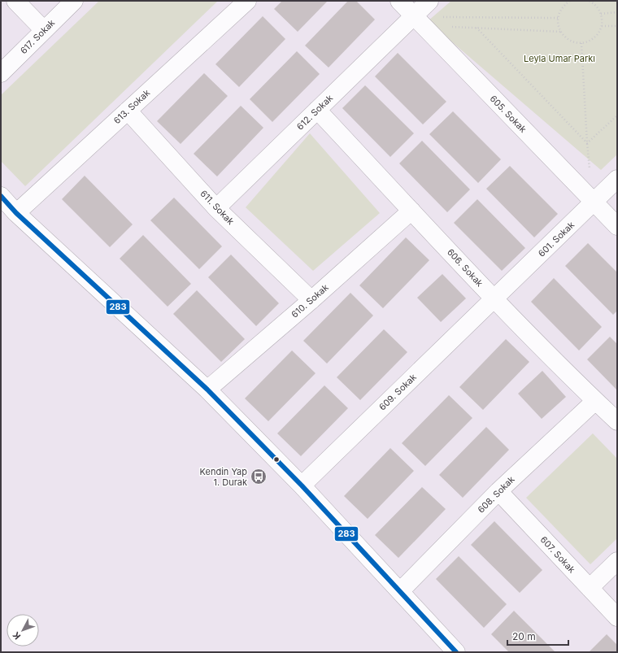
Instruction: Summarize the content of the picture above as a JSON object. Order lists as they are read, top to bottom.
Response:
{
  "streets": {
    "street": [
      "617. Sokak",
      "613. Sokak",
      "612. Sokak",
      "605. Sokak",
      "611. Sokak",
      "601. Sokak",
      "606. Sokak",
      "610. Sokak",
      "609. Sokak",
      "608. Sokak",
      "607. Sokak"
    ]
  },
  "crossings": [
    ["613. Sokak", "611. Sokak"],
    ["612. Sokak", "605. Sokak"],
    ["612. Sokak", "611. Sokak"],
    ["612. Sokak", "606. Sokak"],
    ["605. Sokak", "601. Sokak"],
    ["611. Sokak", "610. Sokak"],
    ["601. Sokak", "606. Sokak"],
    ["601. Sokak", "609. Sokak"],
    ["606. Sokak", "610. Sokak"],
    ["606. Sokak", "609. Sokak"],
    ["606. Sokak", "608. Sokak"],
    ["608. Sokak", "607. Sokak"]
  ],
  "parks": ["Leyla Umar Parkı"],
  "places": {
    "bus stop": ["Kendin Yap 1. Durak"]
  },
  "lines": ["transit line 283"],
  "scale_bar": "20 m",
  "north": "bottom left"
}
